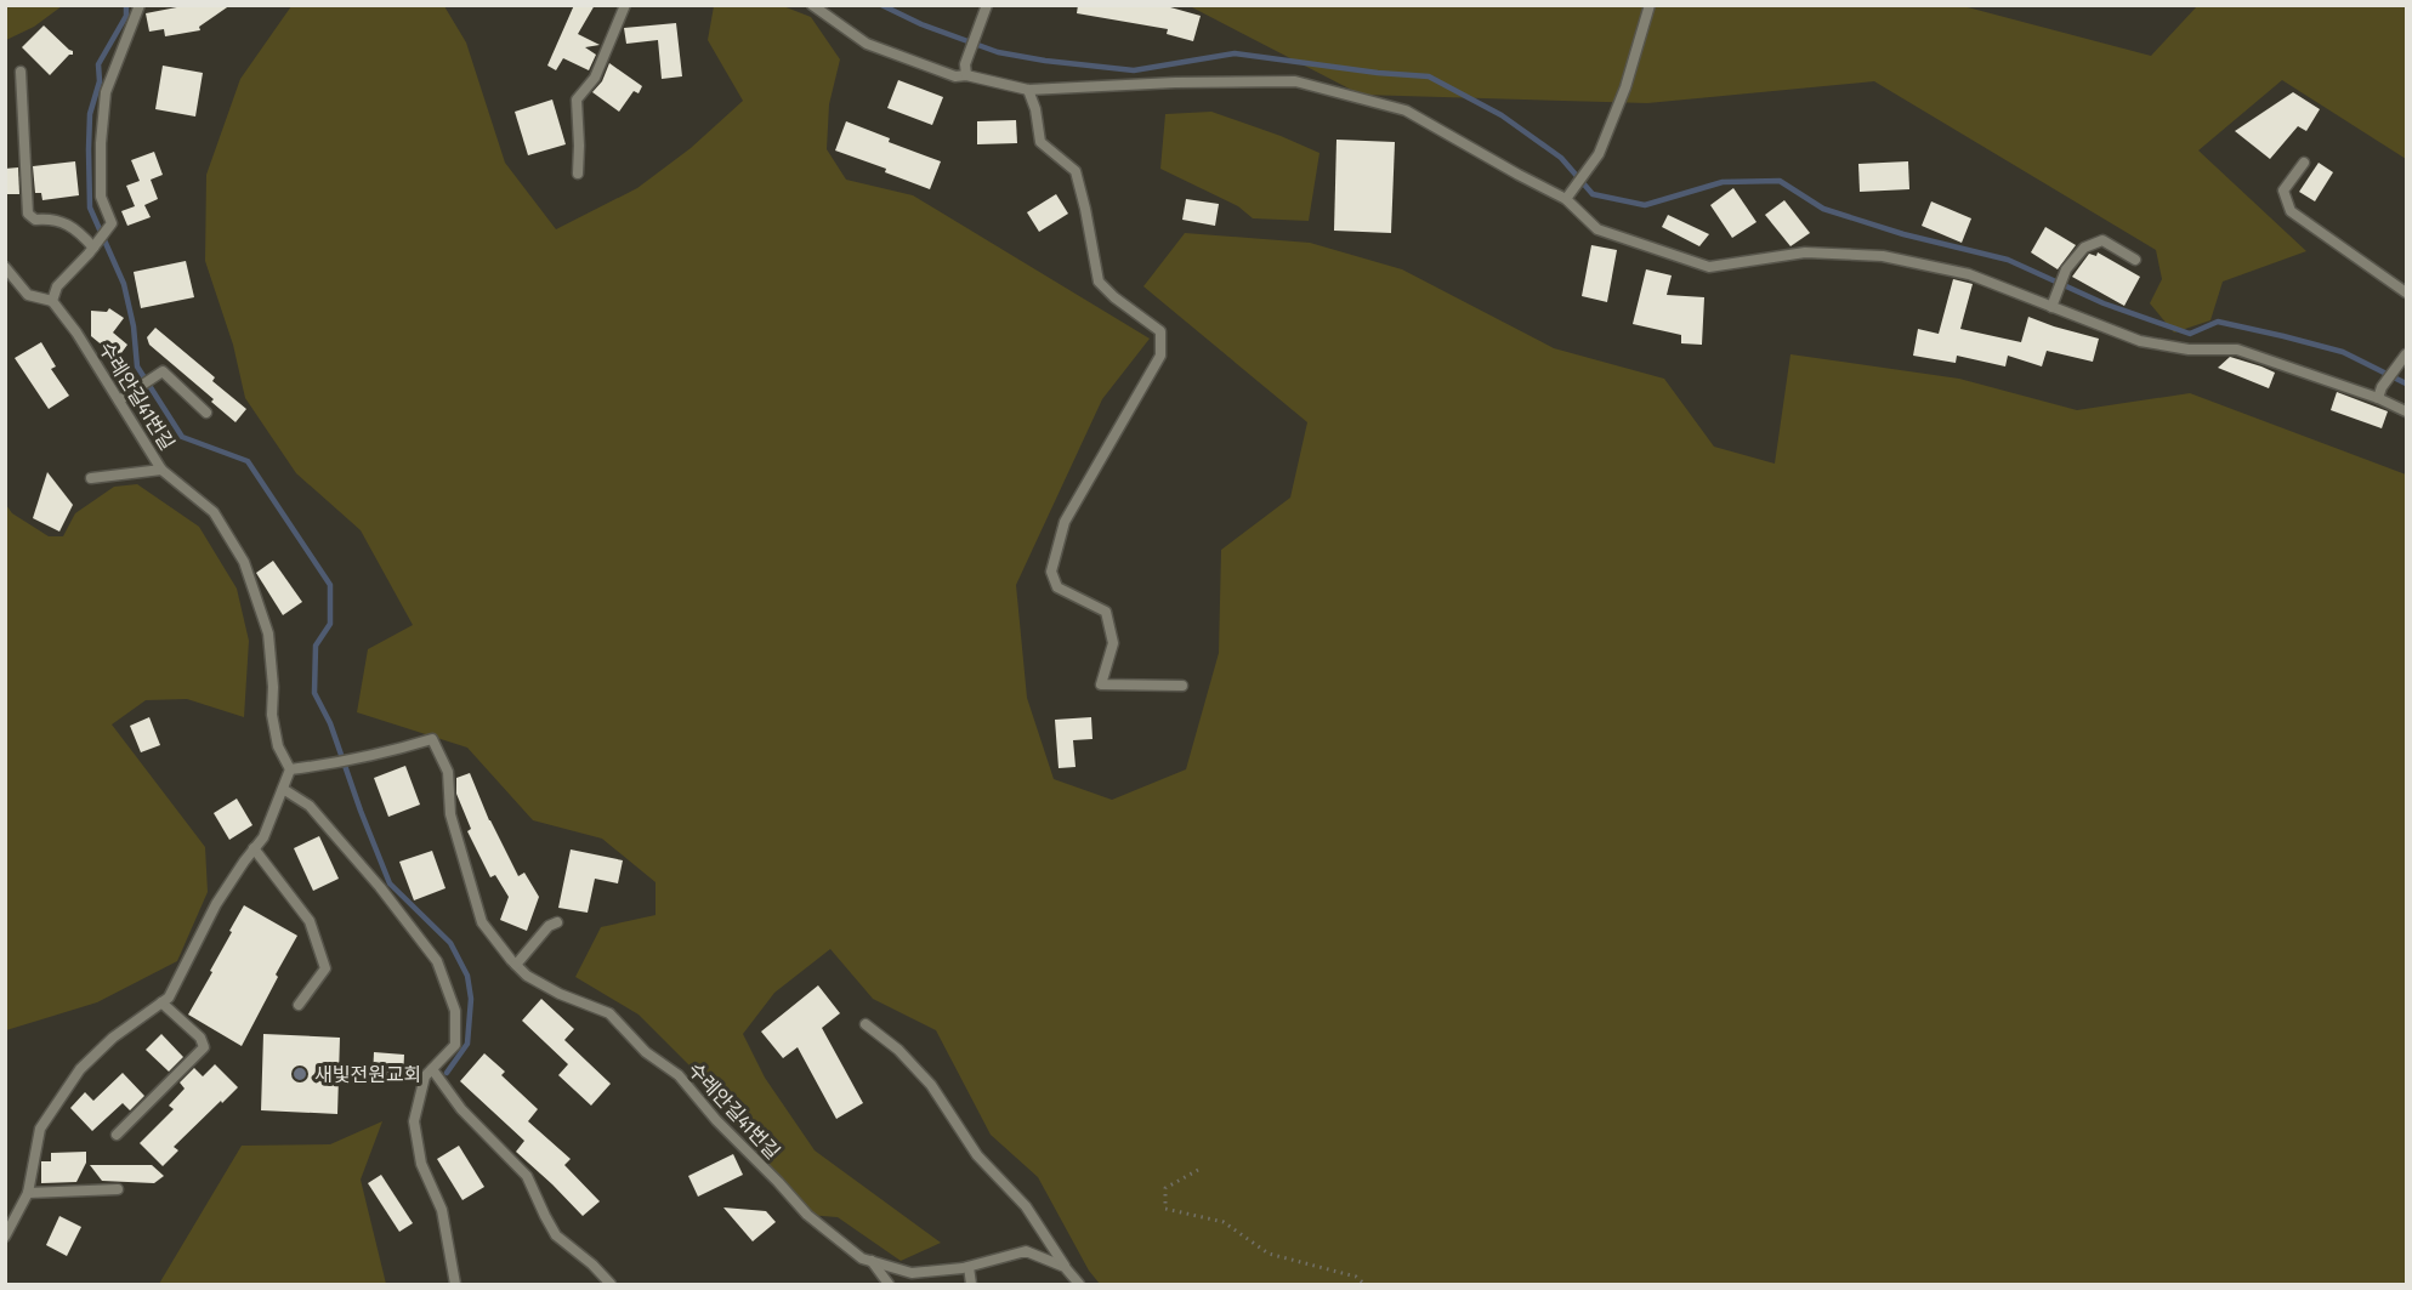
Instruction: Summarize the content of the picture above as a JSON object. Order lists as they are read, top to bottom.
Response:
{
  "streets": {
    "lane": ["수레안길41번길"]
  },
  "places": ["새빛전원교회"]
}
